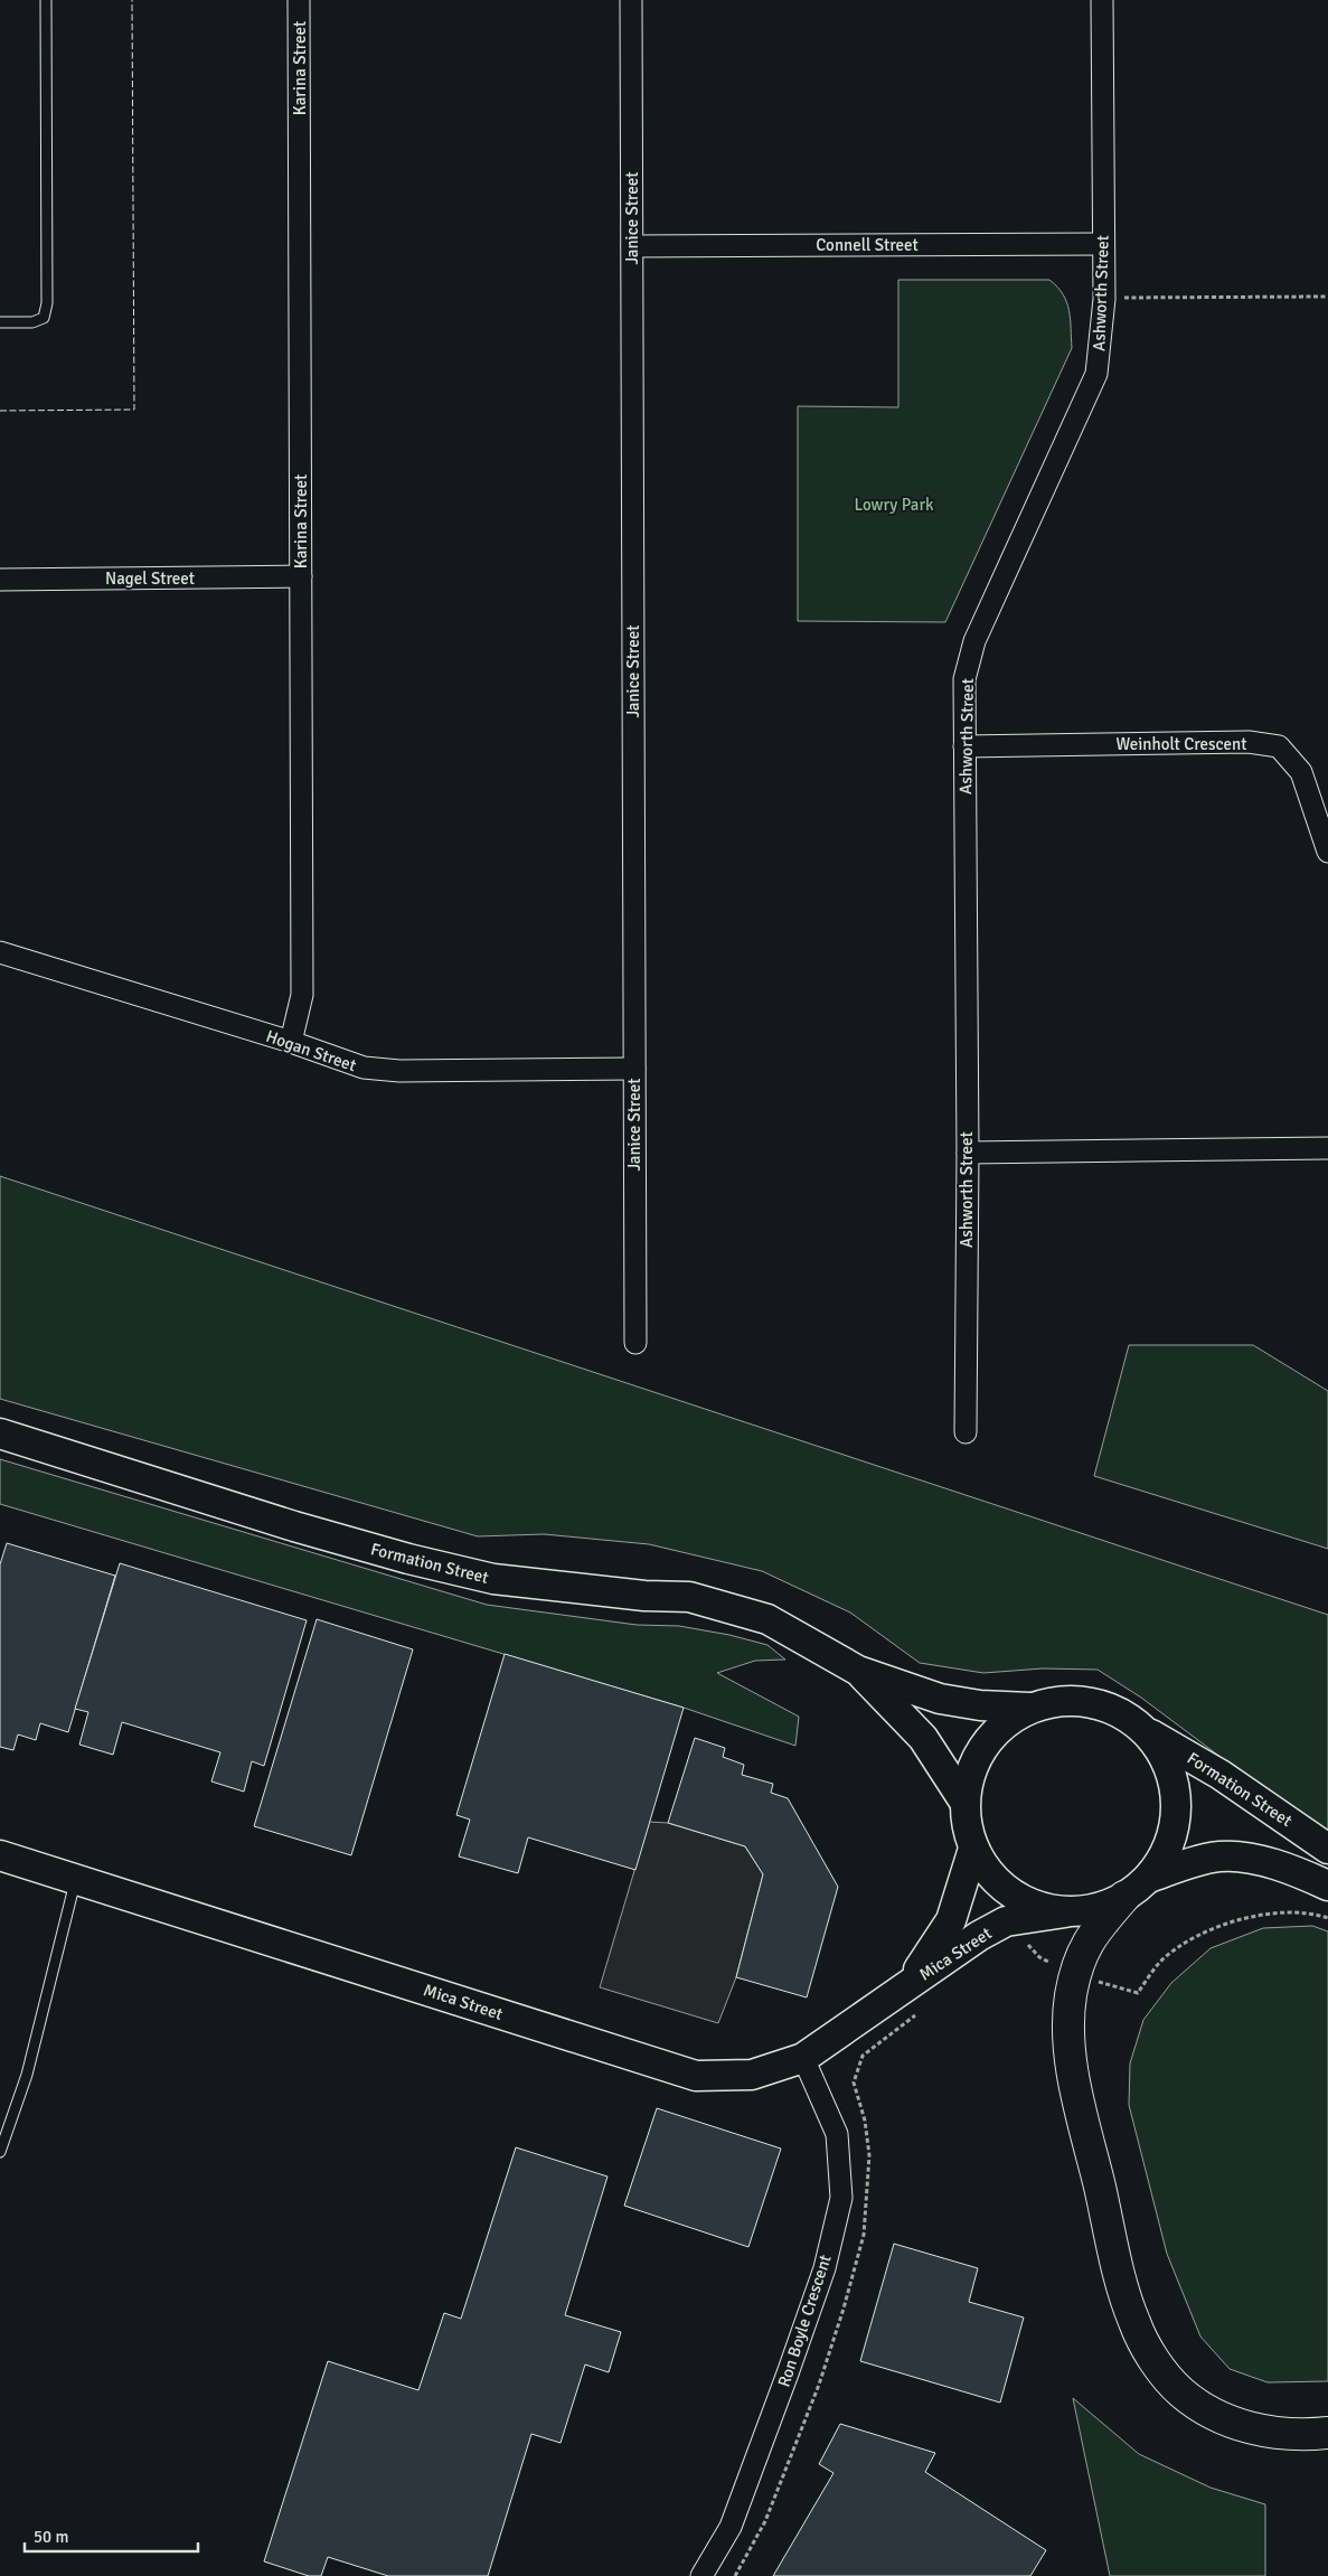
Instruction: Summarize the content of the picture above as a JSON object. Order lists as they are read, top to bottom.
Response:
{
  "streets": {
    "main road": ["Formation Street", "Mica Street"],
    "street": [
      "Karina Street",
      "Janice Street",
      "Connell Street",
      "Ashworth Street",
      "Nagel Street",
      "Weinholt Crescent",
      "Hogan Street",
      "Ron Boyle Crescent"
    ]
  },
  "crossings": [
    ["Karina Street", "Nagel Street"],
    ["Karina Street", "Hogan Street"],
    ["Janice Street", "Connell Street"],
    ["Janice Street", "Hogan Street"],
    ["Connell Street", "Ashworth Street"],
    ["Ashworth Street", "Weinholt Crescent"],
    ["Mica Street", "Ron Boyle Crescent"]
  ],
  "parks": ["Lowry Park"],
  "scale_bar": "50 m"
}
